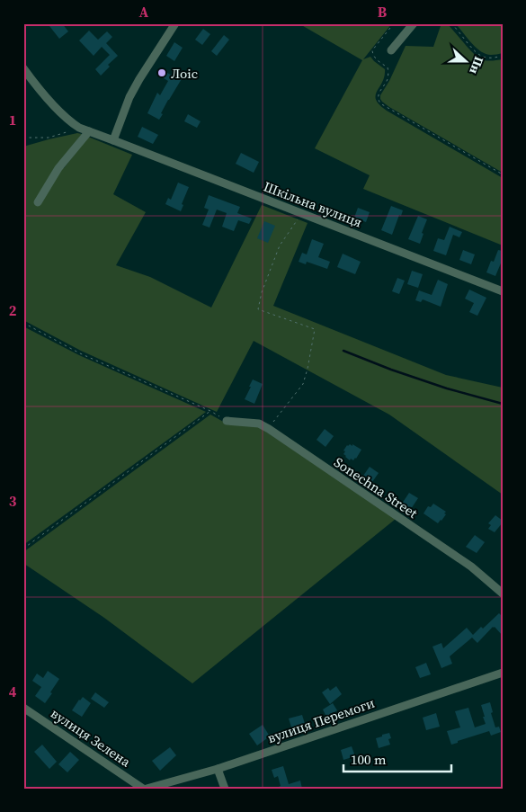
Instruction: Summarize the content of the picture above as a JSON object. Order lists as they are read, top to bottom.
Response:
{
  "streets": {
    "street": [
      "Шкільна вулиця",
      "Sonechna Street",
      "вулиця Перемоги",
      "вулиця Зелена"
    ]
  },
  "crossings": [
    ["вулиця Перемоги", "вулиця Зелена"]
  ],
  "places": ["Лоіс"],
  "scale_bar": "100 m",
  "north": "right",
  "grid": {
    "columns": ["A", "B"],
    "rows": [
      "1",
      "2",
      "3",
      "4"
    ]
  }
}
